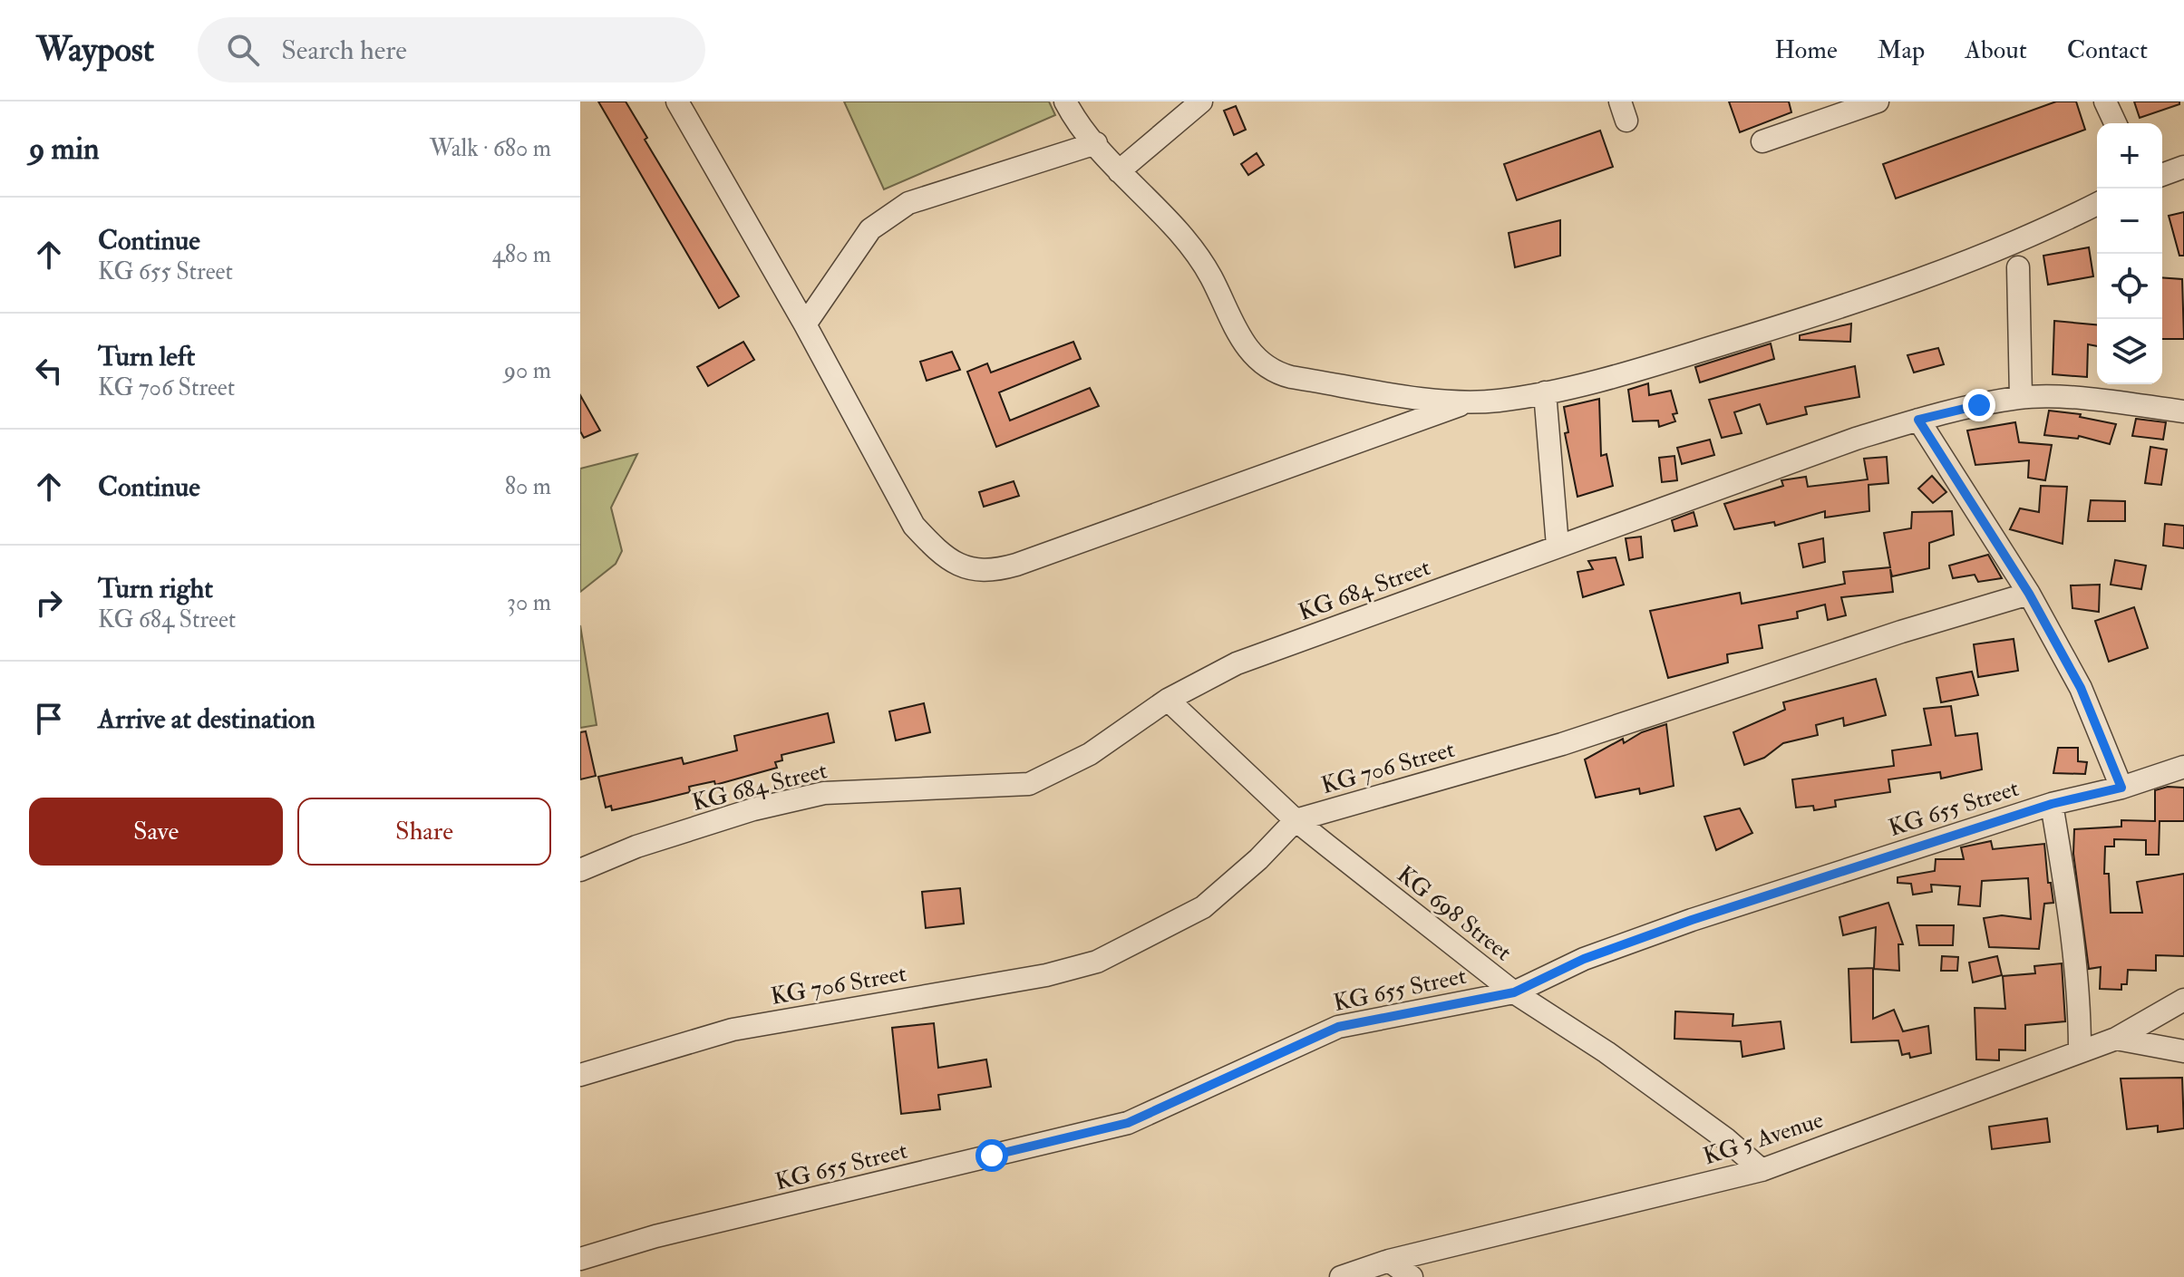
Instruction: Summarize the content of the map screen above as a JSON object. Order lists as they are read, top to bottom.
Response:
{
  "streets": {
    "street": [
      "KG 684 Street",
      "KG 706 Street",
      "KG 655 Street",
      "KG 698 Street",
      "KG 5 Avenue"
    ]
  },
  "crossings": [
    ["KG 684 Street", "KG 698 Street"],
    ["KG 706 Street", "KG 698 Street"],
    ["KG 655 Street", "KG 698 Street"],
    ["KG 698 Street", "KG 5 Avenue"]
  ],
  "page": {
    "header": "Waypost",
    "search": "Search here",
    "nav": [
      "Home",
      "Map",
      "About",
      "Contact"
    ],
    "heading": ["9 min", "Walk · 680 m"],
    "map_buttons": ["+", "−"],
    "list": [
      ["Continue", "KG 655 Street", "480 m"],
      ["Turn left", "KG 706 Street", "90 m"],
      ["Continue", "80 m"],
      ["Turn right", "KG 684 Street", "30 m"],
      "Arrive at destination"
    ],
    "buttons": ["Save", "Share"]
  }
}
